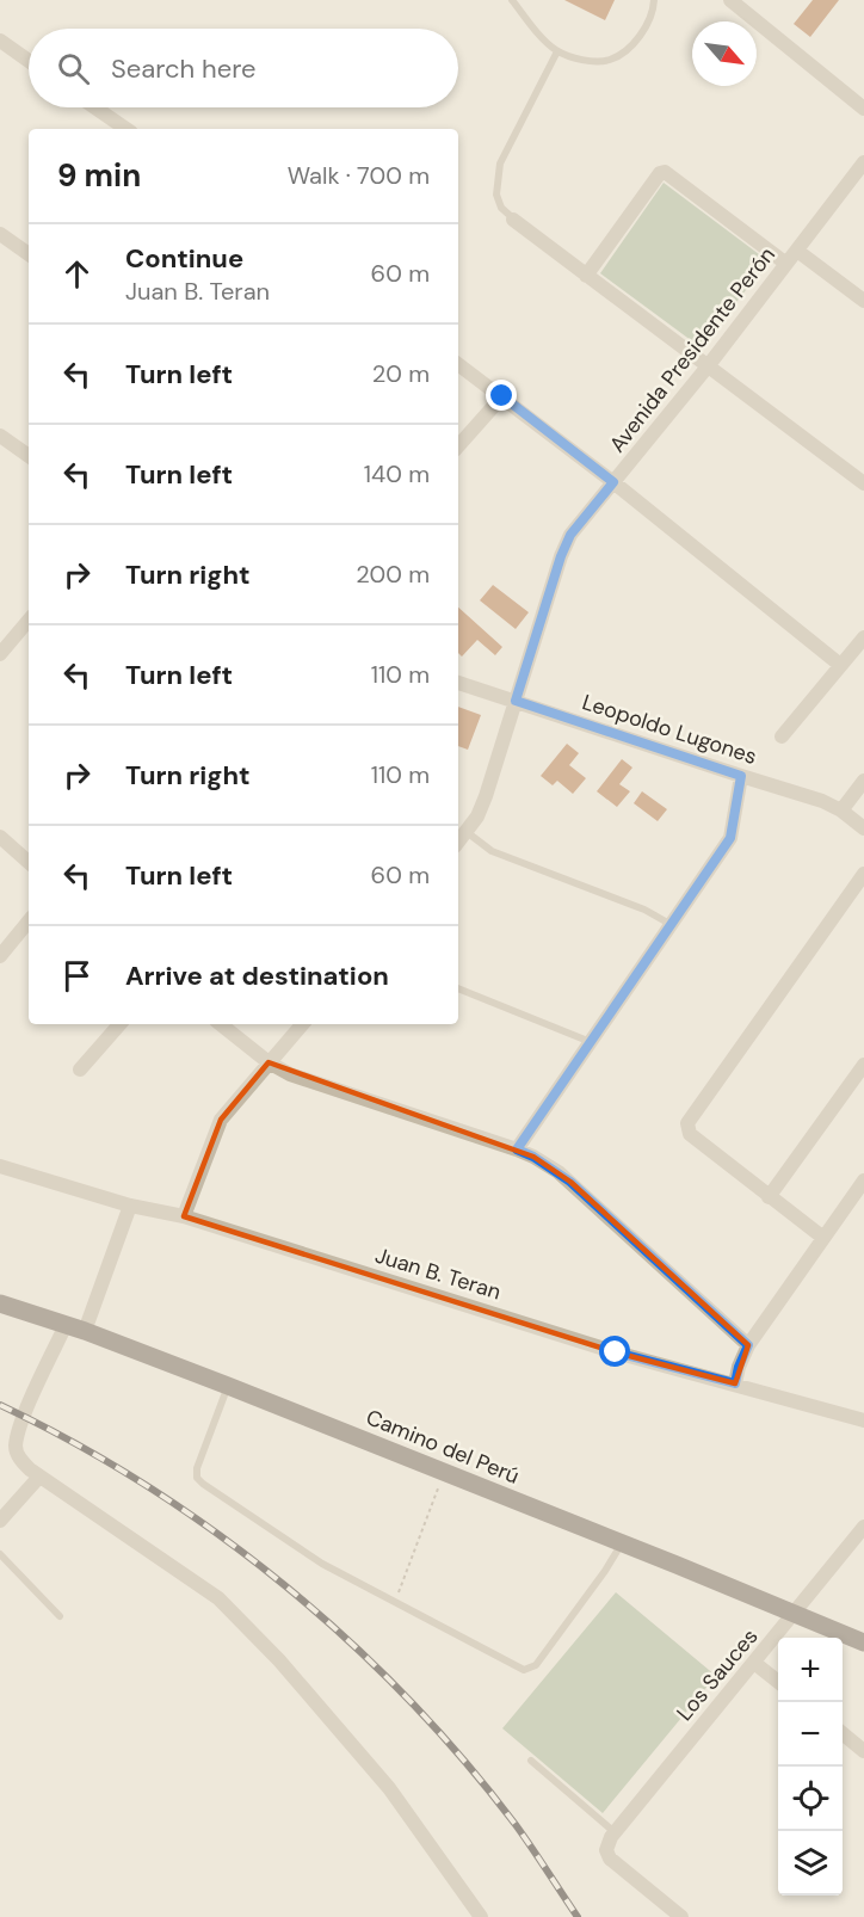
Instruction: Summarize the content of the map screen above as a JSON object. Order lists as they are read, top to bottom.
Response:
{
  "streets": {
    "main road": ["Camino del Perú"],
    "street": [
      "Avenida Presidente Perón",
      "Leopoldo Lugones",
      "Juan B. Teran",
      "Los Sauces"
    ]
  },
  "crossings": [
    ["Avenida Presidente Perón", "Leopoldo Lugones"],
    ["Camino del Perú", "Los Sauces"]
  ],
  "north": "bottom right",
  "page": {
    "search": "Search here",
    "heading": ["9 min", "Walk · 700 m"],
    "list": [
      ["Continue", "Juan B. Teran", "60 m"],
      ["Turn left", "20 m"],
      ["Turn left", "140 m"],
      ["Turn right", "200 m"],
      ["Turn left", "110 m"],
      ["Turn right", "110 m"],
      ["Turn left", "60 m"],
      "Arrive at destination"
    ],
    "map_buttons": ["+", "−"]
  }
}
